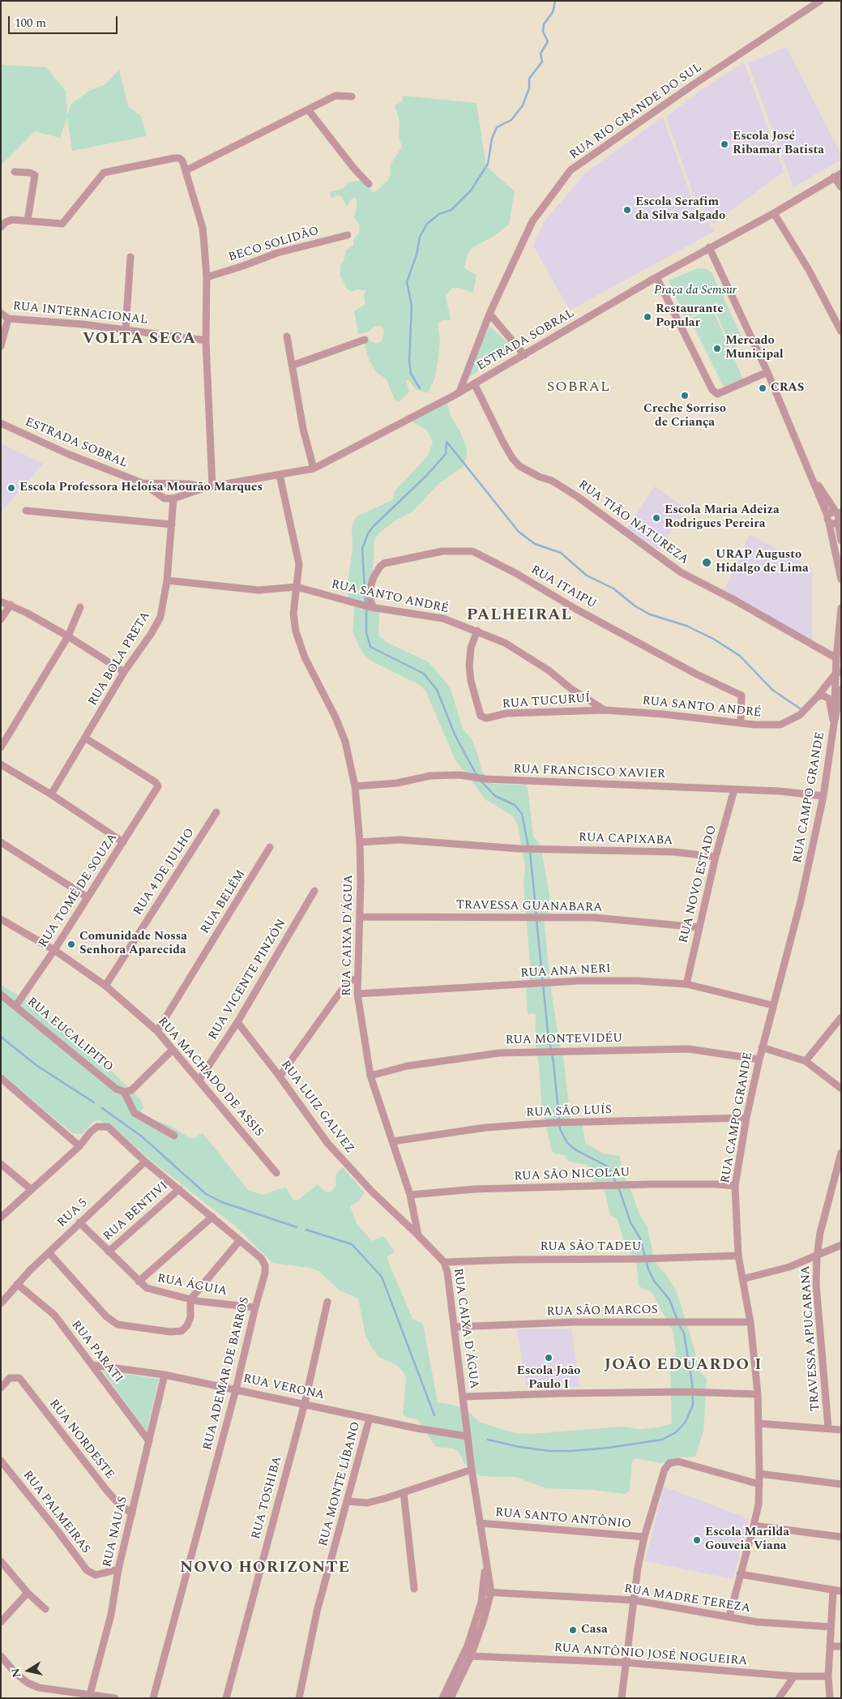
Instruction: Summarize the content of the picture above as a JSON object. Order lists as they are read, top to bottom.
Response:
{
  "streets": {
    "street": [
      "RUA RIO GRANDE DO SUL",
      "BECO SOLIDÃO",
      "RUA INTERNACIONAL",
      "ESTRADA SOBRAL",
      "RUA TIÃO NATUREZA",
      "RUA ITAIPU",
      "RUA SANTO ANDRÉ",
      "RUA BOLA PRETA",
      "RUA TUCURUÍ",
      "RUA FRANCISCO XAVIER",
      "RUA CAMPO GRANDE",
      "RUA CAPIXABA",
      "RUA 4 DE JULHO",
      "RUA NOVO ESTADO",
      "RUA TOMÉ DE SOUZA",
      "RUA BELÉM",
      "TRAVESSA GUANABARA",
      "RUA CAIXA D'ÁGUA",
      "RUA ANA NERI",
      "RUA VICENTE PINZÓN",
      "RUA EUCALIPITO",
      "RUA MONTEVIDÉU",
      "RUA MACHADO DE ASSIS",
      "RUA LUIZ GALVEZ",
      "RUA SÃO LUÍS",
      "RUA SÃO NICOLAU",
      "RUA BENTIVI",
      "RUA 5",
      "RUA SÃO TADEU",
      "RUA ÁGUIA",
      "RUA SÃO MARCOS",
      "TRAVESSA APUCARANA",
      "RUA PARATI",
      "RUA ADEMAR DE BARROS",
      "RUA VERONA",
      "RUA NORDESTE",
      "RUA MONTE LÍBANO",
      "RUA TOSHIBA",
      "RUA PALMEIRAS",
      "RUA SANTO ANTÔNIO",
      "RUA NAUAS",
      "RUA MADRE TEREZA",
      "RUA ANTÔNIO JOSÉ NOGUEIRA"
    ]
  },
  "crossings": [
    ["RUA RIO GRANDE DO SUL", "ESTRADA SOBRAL"],
    ["ESTRADA SOBRAL", "RUA TIÃO NATUREZA"],
    ["ESTRADA SOBRAL", "RUA BOLA PRETA"],
    ["ESTRADA SOBRAL", "RUA CAIXA D'ÁGUA"],
    ["RUA TIÃO NATUREZA", "RUA CAMPO GRANDE"],
    ["RUA ITAIPU", "RUA SANTO ANDRÉ"],
    ["RUA SANTO ANDRÉ", "RUA BOLA PRETA"],
    ["RUA SANTO ANDRÉ", "RUA TUCURUÍ"],
    ["RUA SANTO ANDRÉ", "RUA CAMPO GRANDE"],
    ["RUA SANTO ANDRÉ", "RUA CAIXA D'ÁGUA"],
    ["RUA BOLA PRETA", "RUA TOMÉ DE SOUZA"],
    ["RUA FRANCISCO XAVIER", "RUA CAMPO GRANDE"],
    ["RUA FRANCISCO XAVIER", "RUA NOVO ESTADO"],
    ["RUA FRANCISCO XAVIER", "RUA CAIXA D'ÁGUA"],
    ["RUA CAMPO GRANDE", "RUA ANA NERI"],
    ["RUA CAMPO GRANDE", "RUA MONTEVIDÉU"],
    ["RUA CAMPO GRANDE", "RUA SÃO LUÍS"],
    ["RUA CAMPO GRANDE", "RUA SÃO NICOLAU"],
    ["RUA CAMPO GRANDE", "RUA SÃO TADEU"],
    ["RUA CAMPO GRANDE", "RUA SÃO MARCOS"],
    ["RUA CAMPO GRANDE", "RUA MADRE TEREZA"],
    ["RUA CAPIXABA", "RUA NOVO ESTADO"],
    ["RUA CAPIXABA", "RUA CAIXA D'ÁGUA"],
    ["RUA 4 DE JULHO", "RUA MACHADO DE ASSIS"],
    ["RUA NOVO ESTADO", "TRAVESSA GUANABARA"],
    ["RUA NOVO ESTADO", "RUA ANA NERI"],
    ["RUA TOMÉ DE SOUZA", "RUA EUCALIPITO"],
    ["RUA TOMÉ DE SOUZA", "RUA MACHADO DE ASSIS"],
    ["RUA BELÉM", "RUA MACHADO DE ASSIS"],
    ["TRAVESSA GUANABARA", "RUA CAIXA D'ÁGUA"],
    ["RUA CAIXA D'ÁGUA", "RUA ANA NERI"],
    ["RUA CAIXA D'ÁGUA", "RUA MONTEVIDÉU"],
    ["RUA CAIXA D'ÁGUA", "RUA LUIZ GALVEZ"],
    ["RUA CAIXA D'ÁGUA", "RUA SÃO LUÍS"],
    ["RUA CAIXA D'ÁGUA", "RUA SÃO NICOLAU"],
    ["RUA CAIXA D'ÁGUA", "RUA SÃO TADEU"],
    ["RUA CAIXA D'ÁGUA", "RUA SÃO MARCOS"],
    ["RUA CAIXA D'ÁGUA", "RUA VERONA"],
    ["RUA CAIXA D'ÁGUA", "RUA SANTO ANTÔNIO"],
    ["RUA CAIXA D'ÁGUA", "RUA MADRE TEREZA"],
    ["RUA CAIXA D'ÁGUA", "RUA ANTÔNIO JOSÉ NOGUEIRA"],
    ["RUA VICENTE PINZÓN", "RUA MACHADO DE ASSIS"],
    ["RUA VICENTE PINZÓN", "RUA LUIZ GALVEZ"],
    ["RUA BENTIVI", "RUA ÁGUIA"],
    ["RUA BENTIVI", "RUA ADEMAR DE BARROS"],
    ["RUA 5", "RUA ÁGUIA"],
    ["RUA 5", "RUA PARATI"],
    ["RUA 5", "RUA ADEMAR DE BARROS"],
    ["RUA ÁGUIA", "RUA ADEMAR DE BARROS"],
    ["RUA PARATI", "RUA VERONA"],
    ["RUA PARATI", "RUA NAUAS"],
    ["RUA ADEMAR DE BARROS", "RUA VERONA"],
    ["RUA VERONA", "RUA MONTE LÍBANO"],
    ["RUA VERONA", "RUA TOSHIBA"],
    ["RUA VERONA", "RUA NAUAS"],
    ["RUA NORDESTE", "RUA NAUAS"],
    ["RUA PALMEIRAS", "RUA NAUAS"]
  ],
  "districts": [
    "VOLTA SECA",
    "SOBRAL",
    "PALHEIRAL",
    "JOÃO EDUARDO I",
    "NOVO HORIZONTE"
  ],
  "parks": ["Praça da Semsur"],
  "places": [
    "Escola José Ribamar Batista",
    "Escola Serafim da Silva Salgado",
    "Restaurante Popular",
    "Mercado Municipal",
    "CRAS",
    "Creche Sorriso de Criança",
    "Escola Professora Heloísa Mourão Marques",
    "Escola Maria Adeiza Rodrigues Pereira",
    "URAP Augusto Hidalgo de Lima",
    "Comunidade Nossa Senhora Aparecida",
    "Escola João Paulo I",
    "Escola Marilda Gouveia Viana",
    "Casa"
  ],
  "scale_bar": "100 m",
  "north": "left"
}
